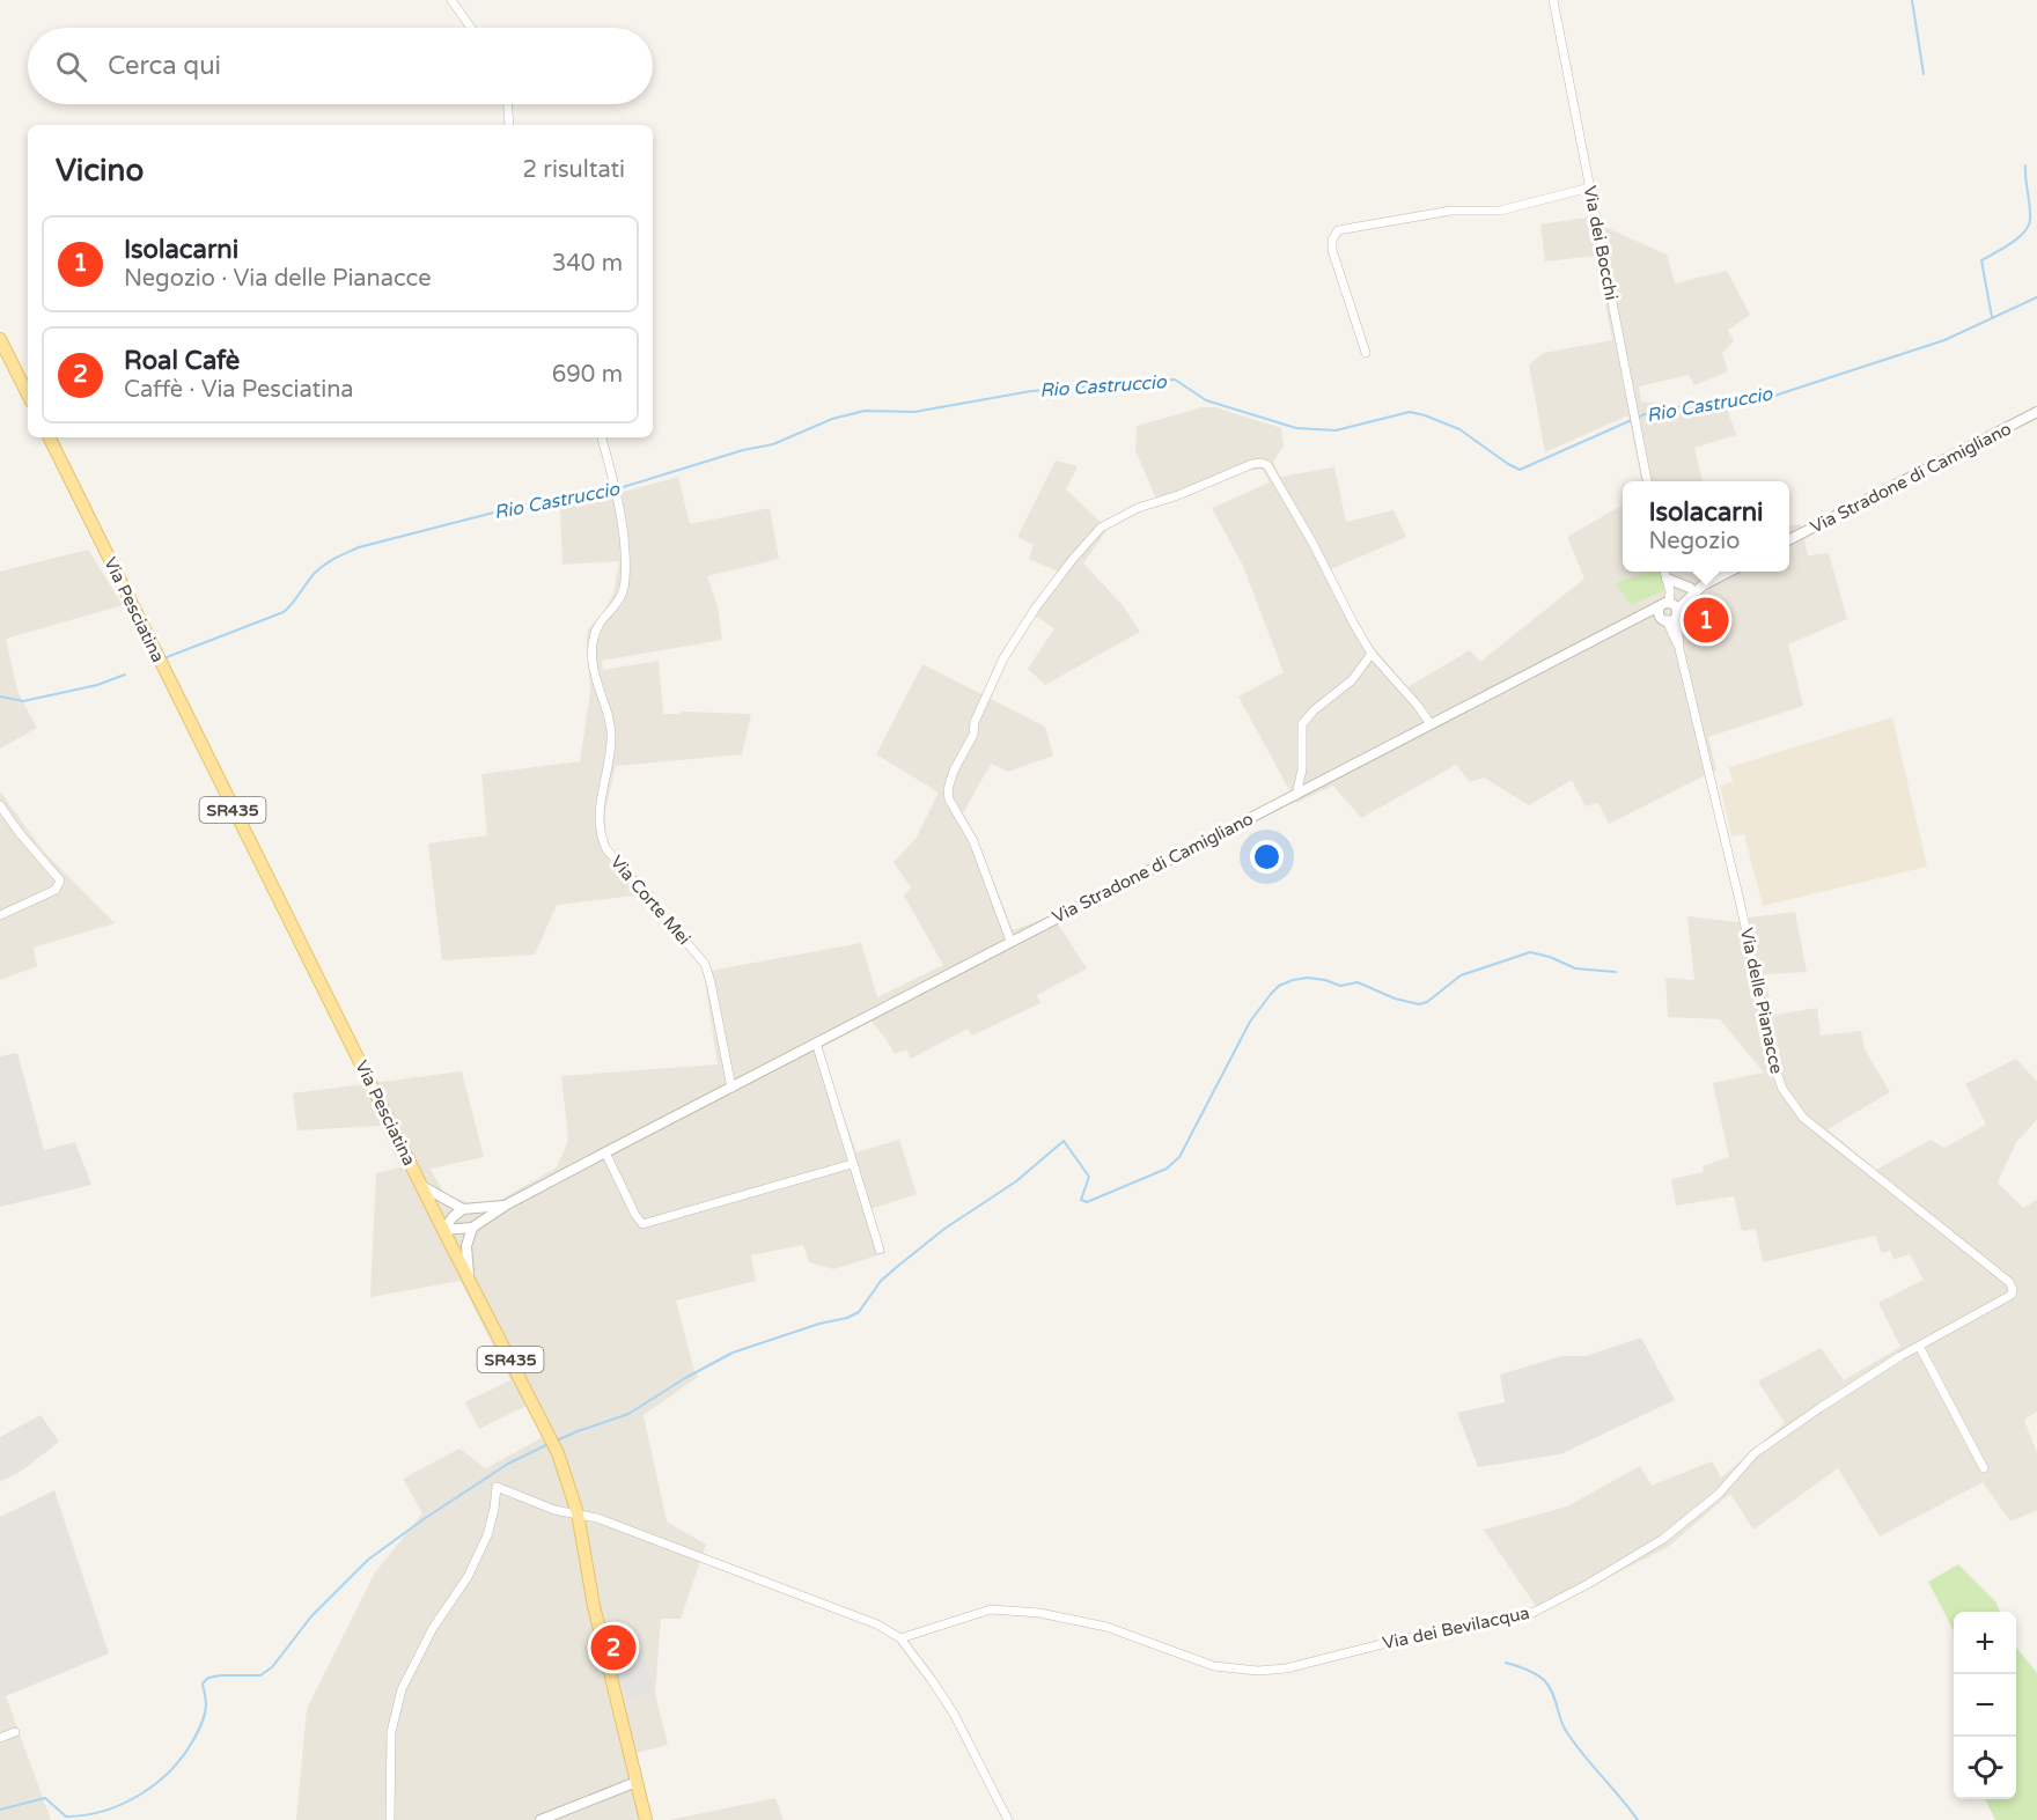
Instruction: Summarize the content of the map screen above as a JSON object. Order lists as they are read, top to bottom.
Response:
{
  "streets": {
    "main road": ["Via Pesciatina", "SR435"],
    "street": [
      "Via dei Bocchi",
      "Via Stradone di Camigliano",
      "Via Corte Mei",
      "Via delle Pianacce",
      "Via dei Bevilacqua"
    ]
  },
  "crossings": [
    ["Via Stradone di Camigliano", "Via Pesciatina"],
    ["Via Stradone di Camigliano", "Via Corte Mei"],
    ["Via Stradone di Camigliano", "Via delle Pianacce"],
    ["Via delle Pianacce", "Via dei Bevilacqua"]
  ],
  "water": ["Rio Castruccio"],
  "page": {
    "search": "Cerca qui",
    "heading": ["Vicino", "2 risultati"],
    "list": [
      {
        "mark": "1",
        "name": "Isolacarni",
        "note": "Negozio · Via delle Pianacce",
        "value": "340 m"
      },
      {
        "mark": "2",
        "name": "Roal Cafè",
        "note": "Caffè · Via Pesciatina",
        "value": "690 m"
      }
    ],
    "popup": ["Isolacarni", "Negozio"],
    "pins": ["1", "2"],
    "map_buttons": ["+", "−"]
  }
}
